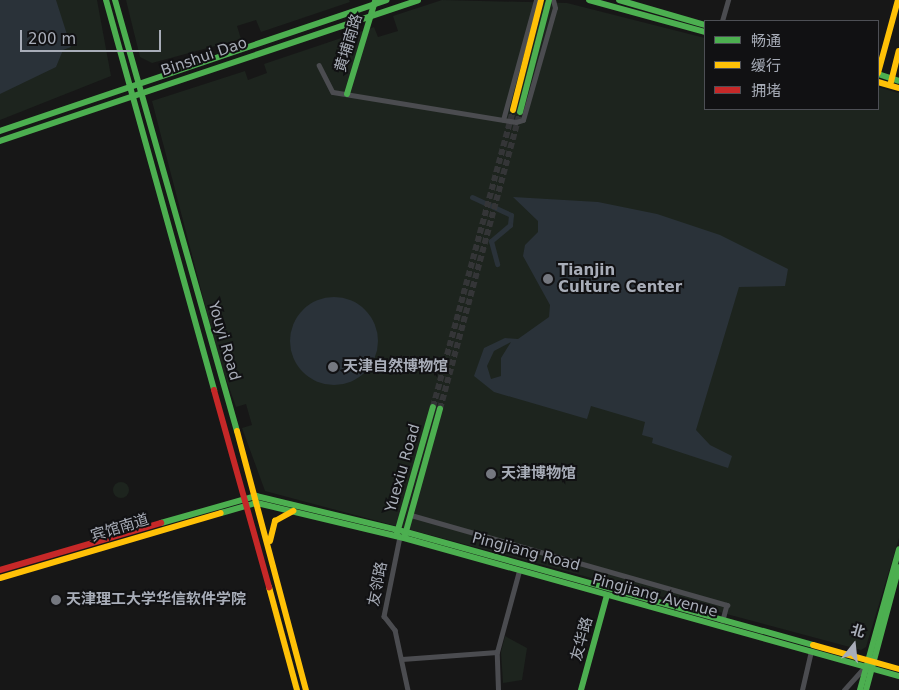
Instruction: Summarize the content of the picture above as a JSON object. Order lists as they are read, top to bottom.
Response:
{
  "streets": {
    "main road": [
      "黄埔南路",
      "Binshui Dao",
      "Youyi Road",
      "Yuexiu Road",
      "宾馆南道",
      "Pingjiang Road",
      "Pingjiang Avenue",
      "友华路"
    ],
    "street": ["友邻路"]
  },
  "crossings": [
    ["黄埔南路", "Binshui Dao"],
    ["Binshui Dao", "Youyi Road"],
    ["Youyi Road", "宾馆南道"],
    ["Yuexiu Road", "Pingjiang Road"],
    ["Yuexiu Road", "友邻路"],
    ["Yuexiu Road", "Pingjiang Avenue"],
    ["Pingjiang Road", "友邻路"],
    ["Pingjiang Road", "Pingjiang Avenue"],
    ["友邻路", "Pingjiang Avenue"],
    ["Pingjiang Avenue", "友华路"]
  ],
  "places": [
    "Tianjin Culture Center",
    "天津自然博物馆",
    "天津博物馆",
    "天津理工大学华信软件学院"
  ],
  "legend": ["畅通", "缓行", "拥堵"],
  "scale_bar": "200 m",
  "north": "top"
}
